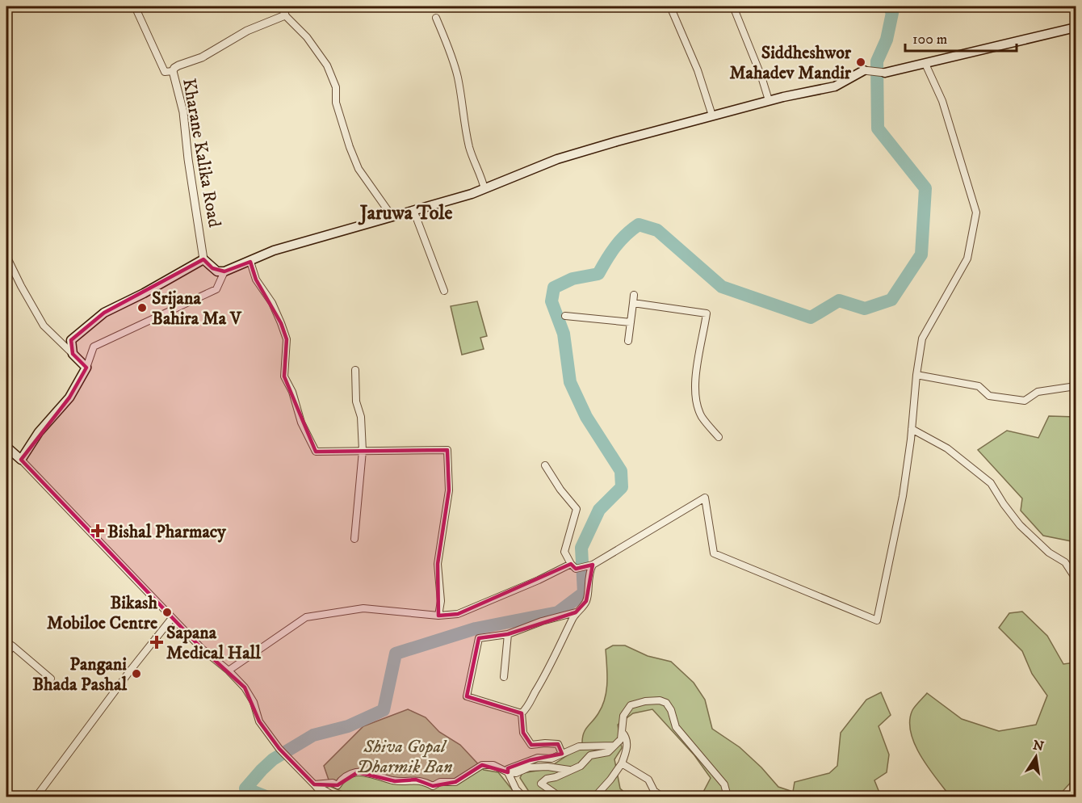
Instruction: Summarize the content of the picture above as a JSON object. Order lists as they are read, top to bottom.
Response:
{
  "streets": {
    "street": ["Kharane Kalika Road"]
  },
  "districts": ["Jaruwa Tole"],
  "parks": ["Shiva Gopal Dharmik Ban"],
  "places": {
    "other": [
      "Siddheshwor Mahadev Mandir",
      "Srijana Bahira Ma V",
      "Bikash Mobiloe Centre",
      "Pangani Bhada Pashal"
    ],
    "health": ["Bishal Pharmacy", "Sapana Medical Hall"]
  },
  "scale_bar": "100 m",
  "north": "top"
}
